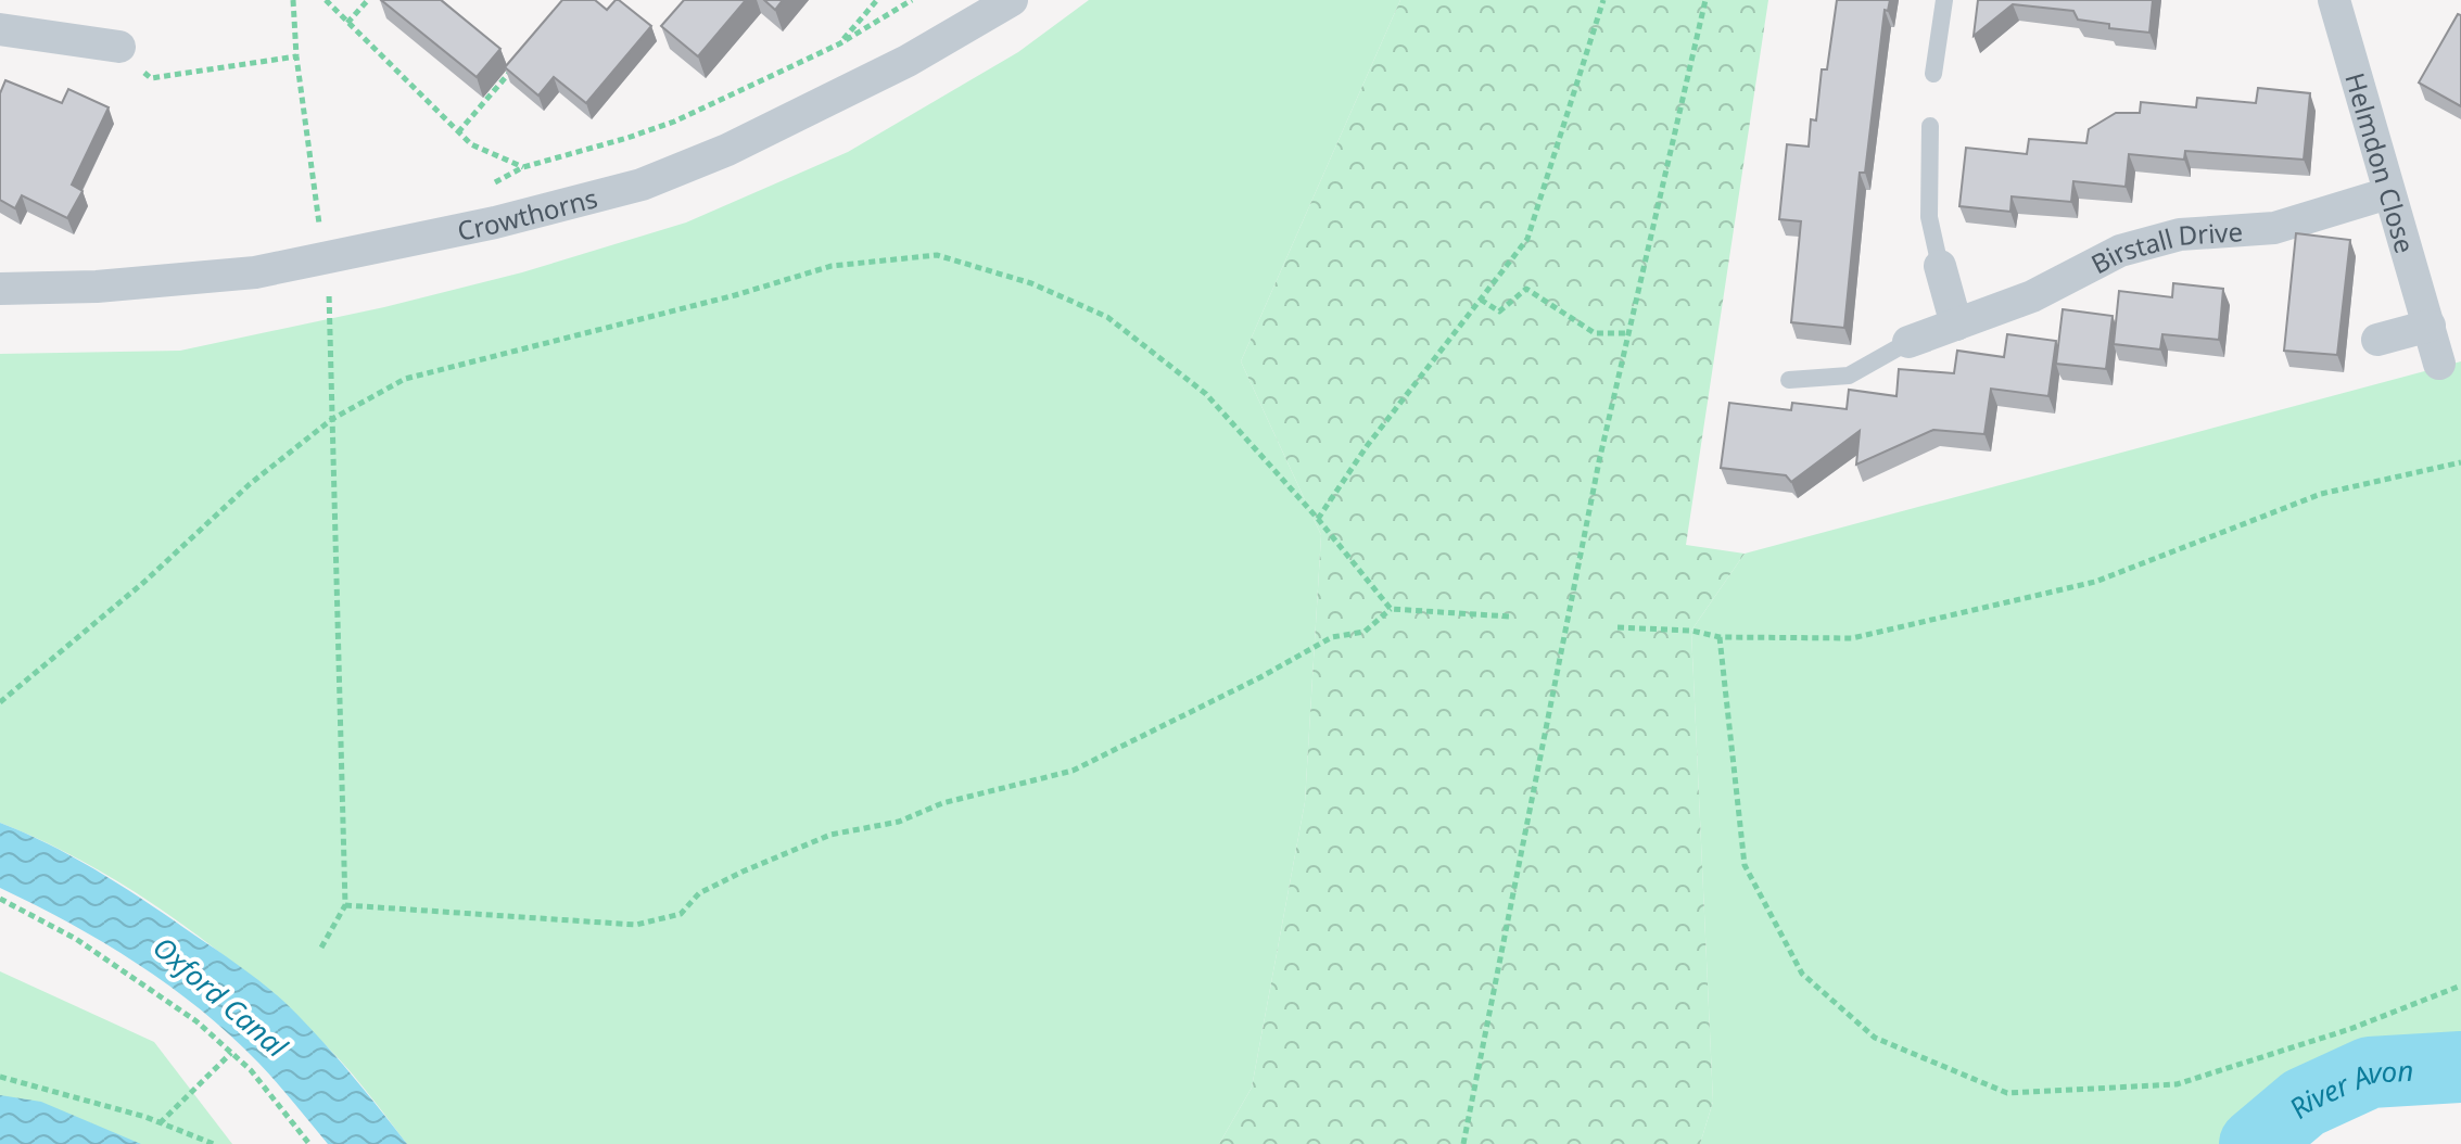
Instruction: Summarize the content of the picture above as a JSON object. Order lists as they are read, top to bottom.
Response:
{
  "streets": {
    "street": ["Helmdon Close", "Crowthorns", "Birstall Drive"]
  },
  "crossings": [
    ["Helmdon Close", "Birstall Drive"]
  ],
  "water": ["Oxford Canal", "River Avon"]
}
